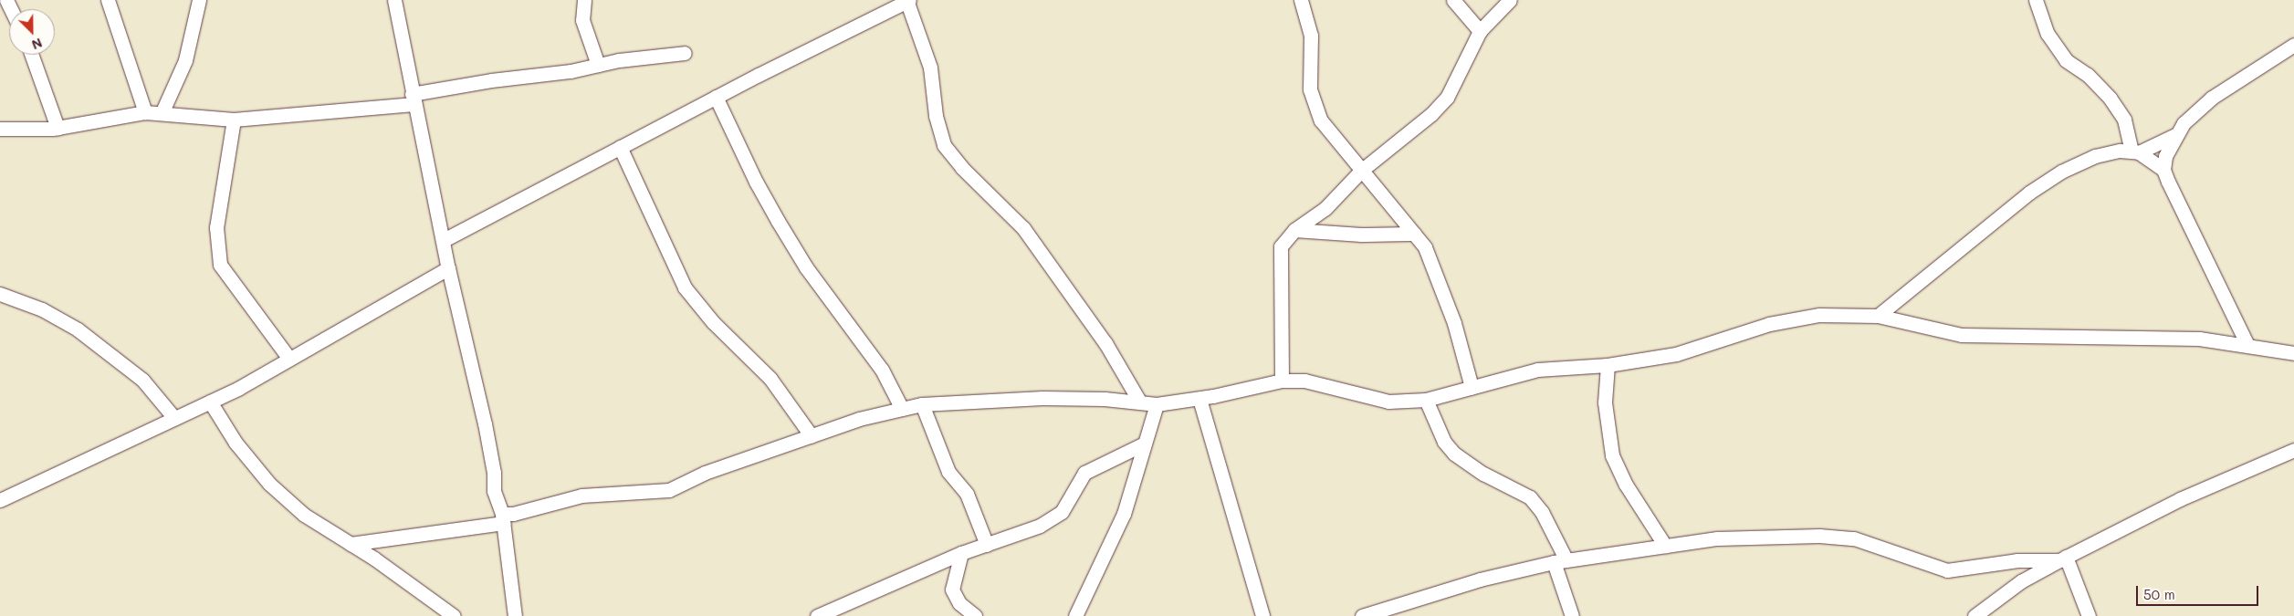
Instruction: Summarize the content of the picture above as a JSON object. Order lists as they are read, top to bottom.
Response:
{
  "scale_bar": "50 m",
  "north": "bottom right"
}
